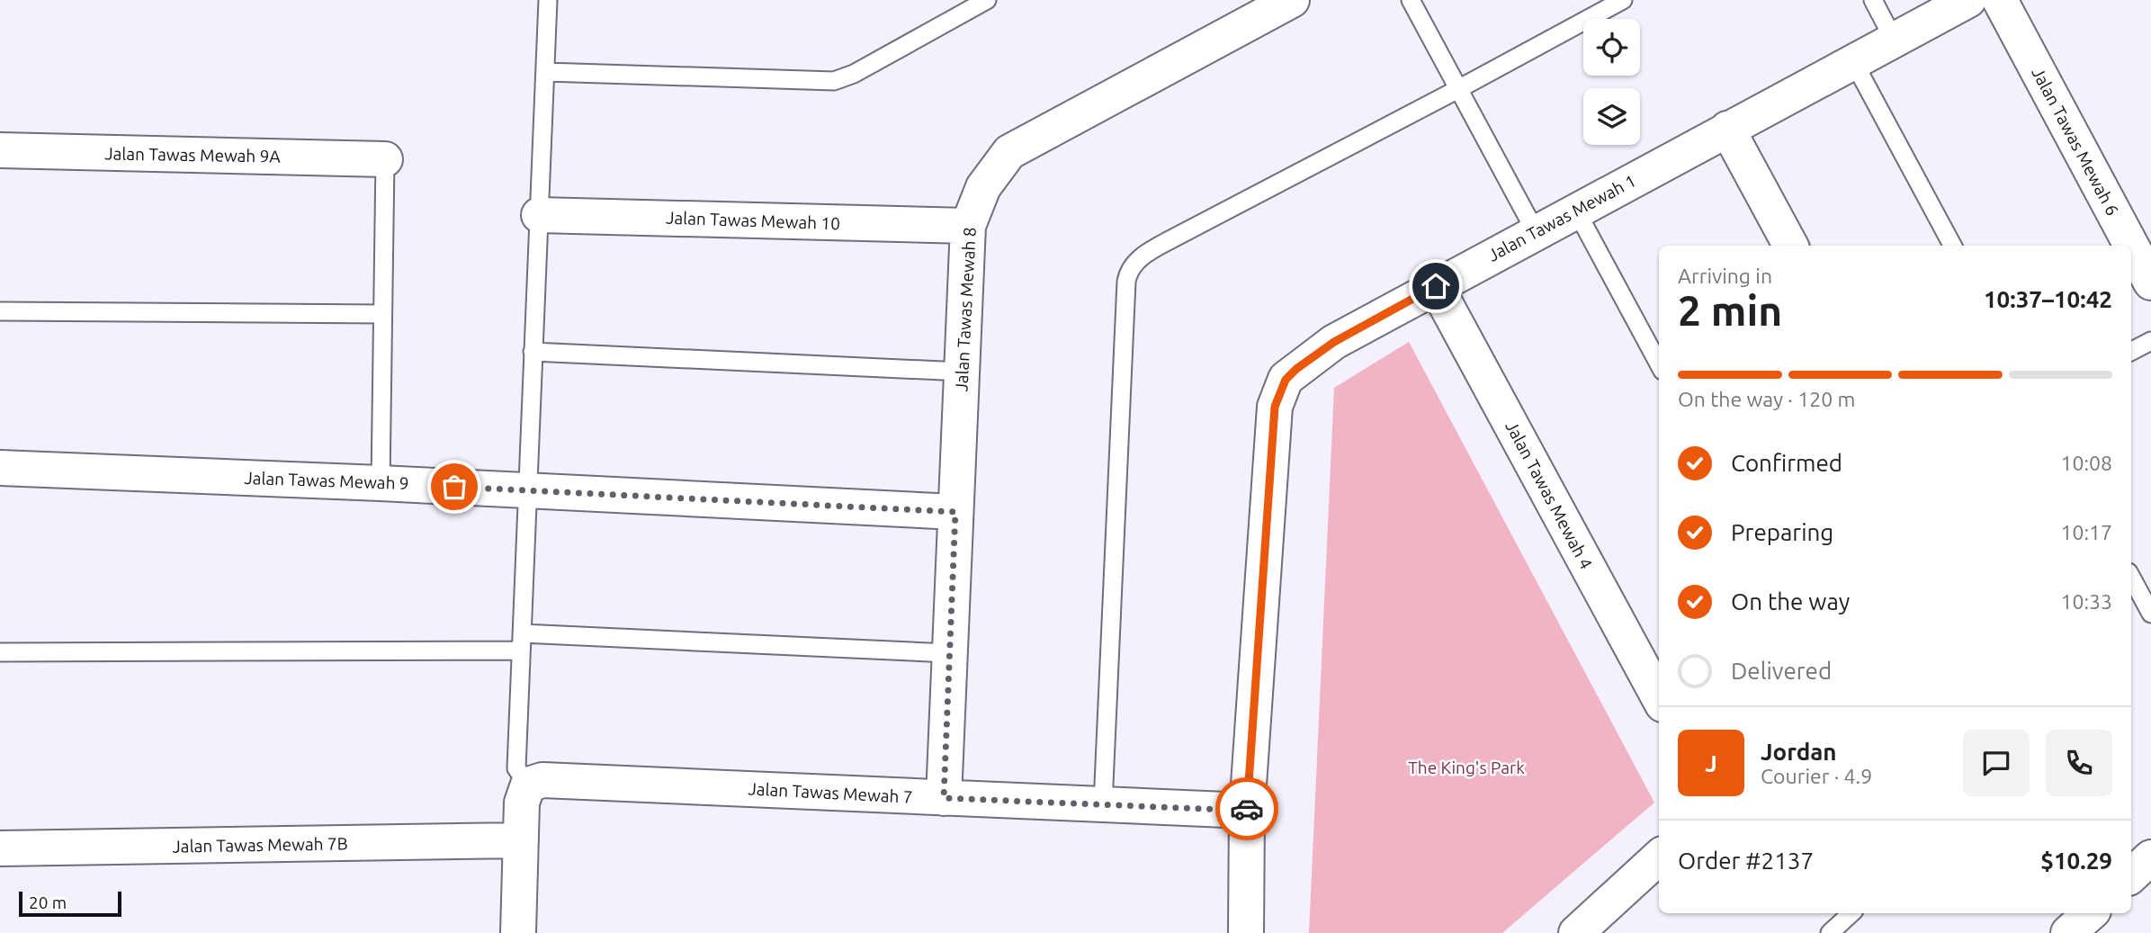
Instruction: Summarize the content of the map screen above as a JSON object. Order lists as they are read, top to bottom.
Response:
{
  "streets": {
    "street": [
      "Jalan Tawas Mewah 6",
      "Jalan Tawas Mewah 9A",
      "Jalan Tawas Mewah 1",
      "Jalan Tawas Mewah 10",
      "Jalan Tawas Mewah 8",
      "Jalan Tawas Mewah 9",
      "Jalan Tawas Mewah 4",
      "Jalan Tawas Mewah 7",
      "Jalan Tawas Mewah 7B"
    ]
  },
  "crossings": [
    ["Jalan Tawas Mewah 1", "Jalan Tawas Mewah 4"],
    ["Jalan Tawas Mewah 1", "Jalan Tawas Mewah 7"],
    ["Jalan Tawas Mewah 10", "Jalan Tawas Mewah 8"],
    ["Jalan Tawas Mewah 8", "Jalan Tawas Mewah 9"],
    ["Jalan Tawas Mewah 8", "Jalan Tawas Mewah 7"]
  ],
  "parks": ["The King's Park"],
  "scale_bar": "20 m",
  "page": {
    "heading": ["2 min", "Arriving in", "10:37–10:42"],
    "panel": [
      "Jordan",
      "Courier · 4.9",
      "Order #2137",
      "$10.29"
    ],
    "bar": "On the way · 120 m",
    "list": [
      ["Confirmed", "10:08"],
      ["Preparing", "10:17"],
      ["On the way", "10:33"],
      "Delivered"
    ],
    "round": "J",
    "scale": "20 m"
  }
}
